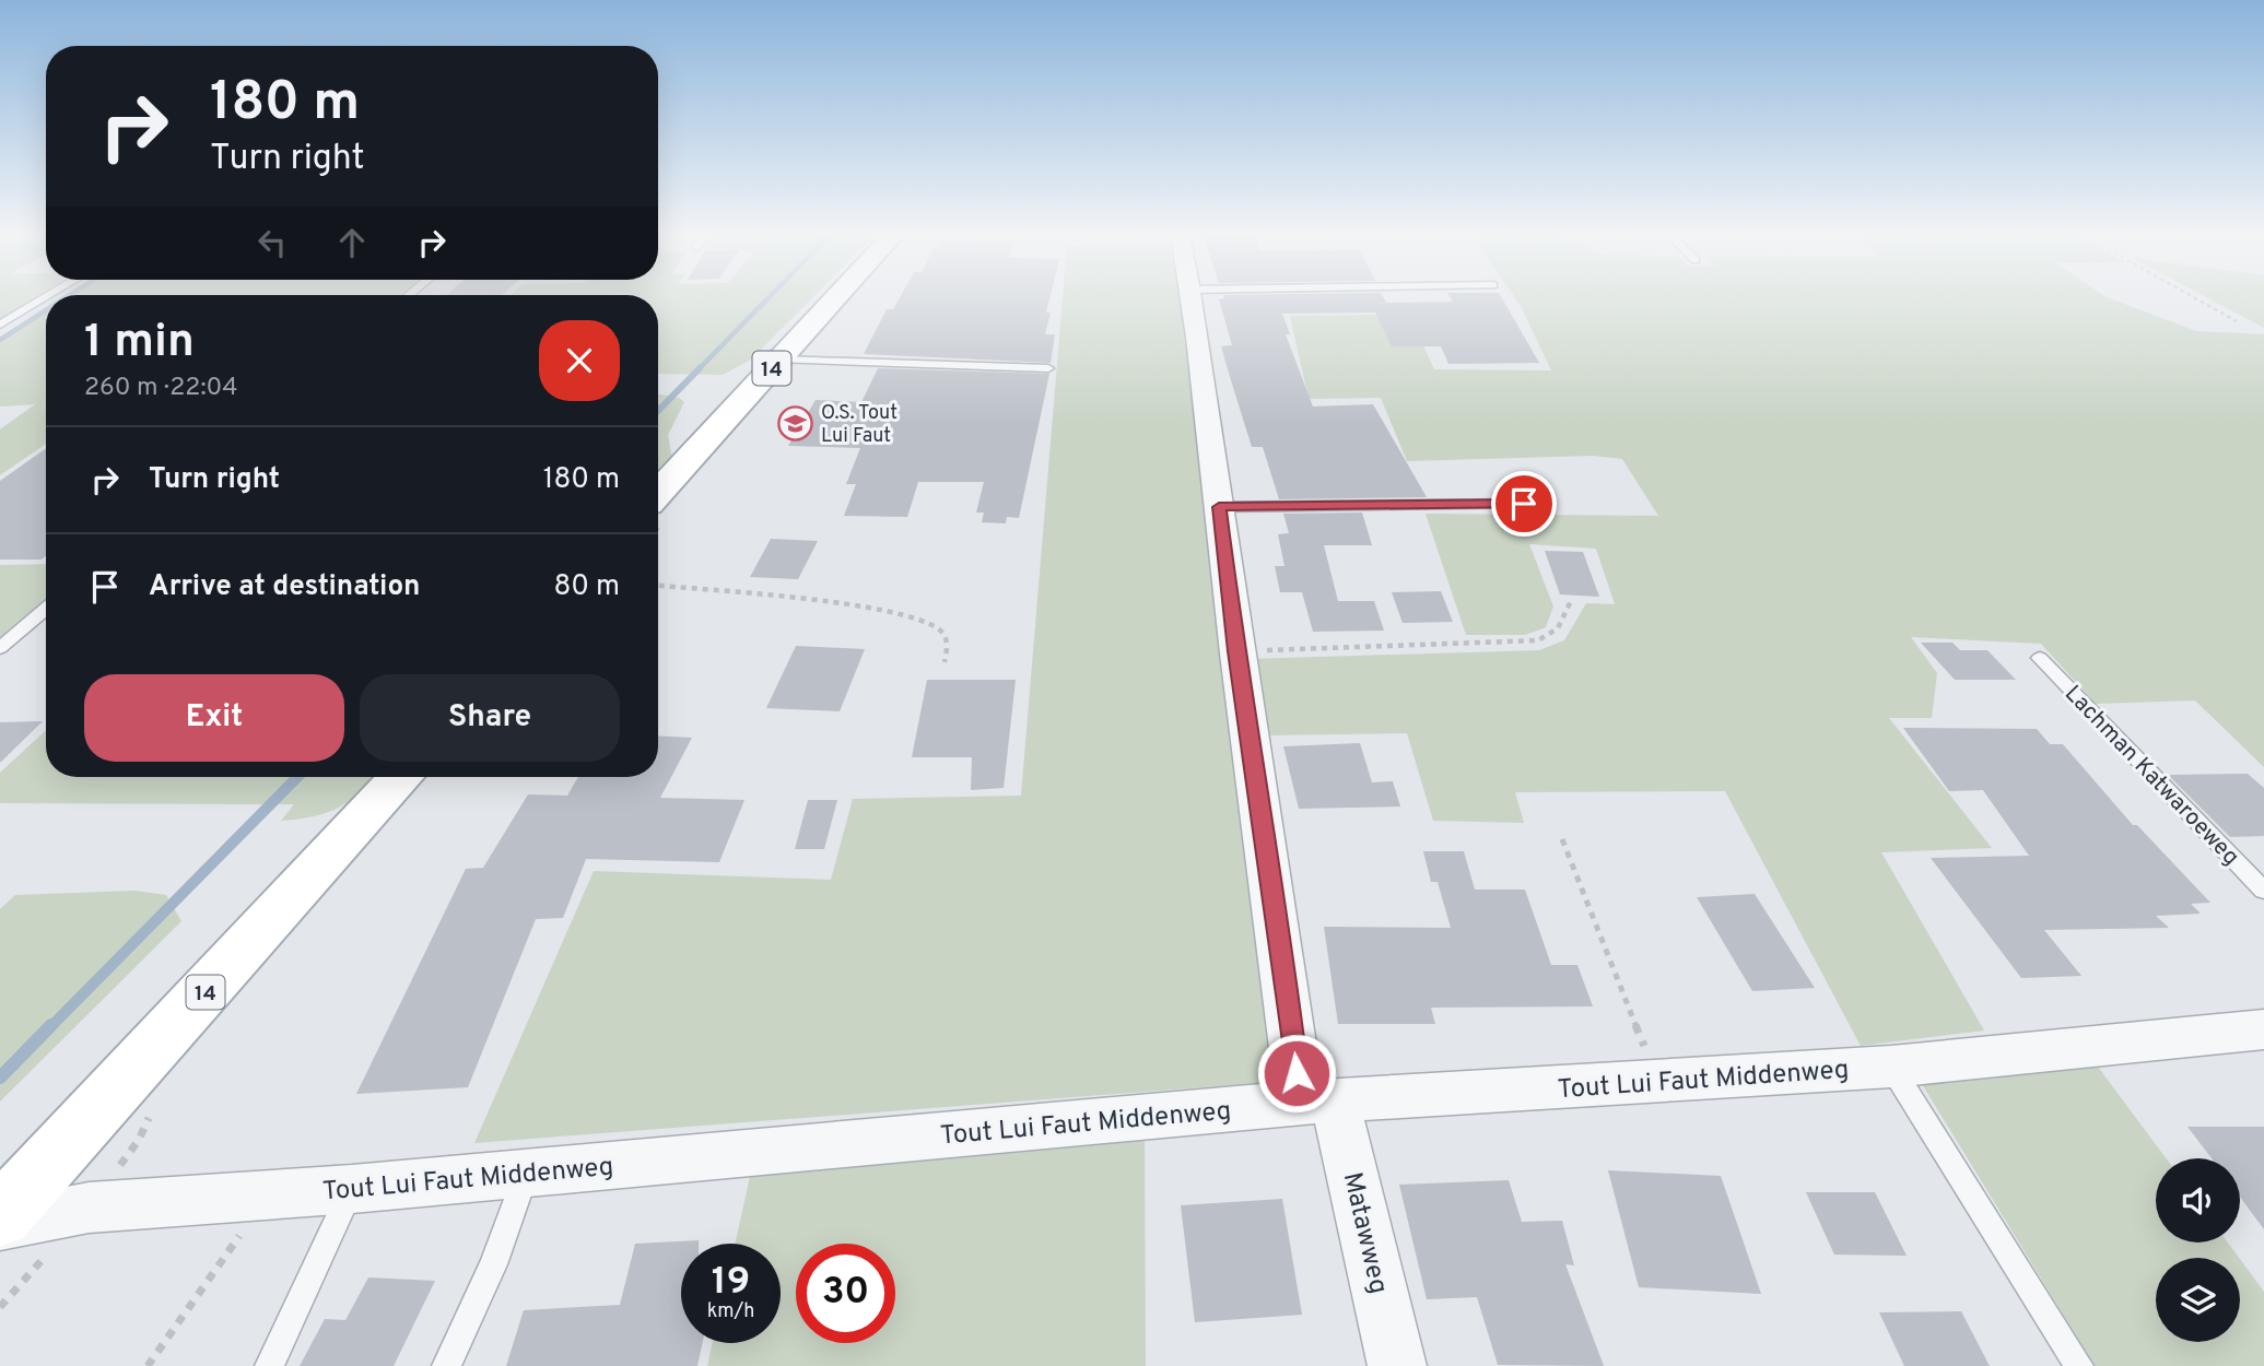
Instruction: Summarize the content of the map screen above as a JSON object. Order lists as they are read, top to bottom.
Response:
{
  "streets": {
    "main road": ["14"],
    "street": ["Tout Lui Faut Middenweg", "Matawweg"],
    "lane": ["Lachman Katwaroeweg"]
  },
  "crossings": [
    ["Tout Lui Faut Middenweg", "Matawweg"]
  ],
  "places": {
    "school or university": ["O.S. Tout Lui Faut"]
  },
  "page": {
    "turn": ["180 m", "Turn right"],
    "heading": ["1 min", "260 m · 22:04"],
    "list": [
      {
        "name": "Turn right",
        "value": "180 m"
      },
      {
        "name": "Arrive at destination",
        "value": "80 m"
      }
    ],
    "buttons": ["Exit", "Share"],
    "speed": "19 km/h",
    "limit": "30"
  }
}
